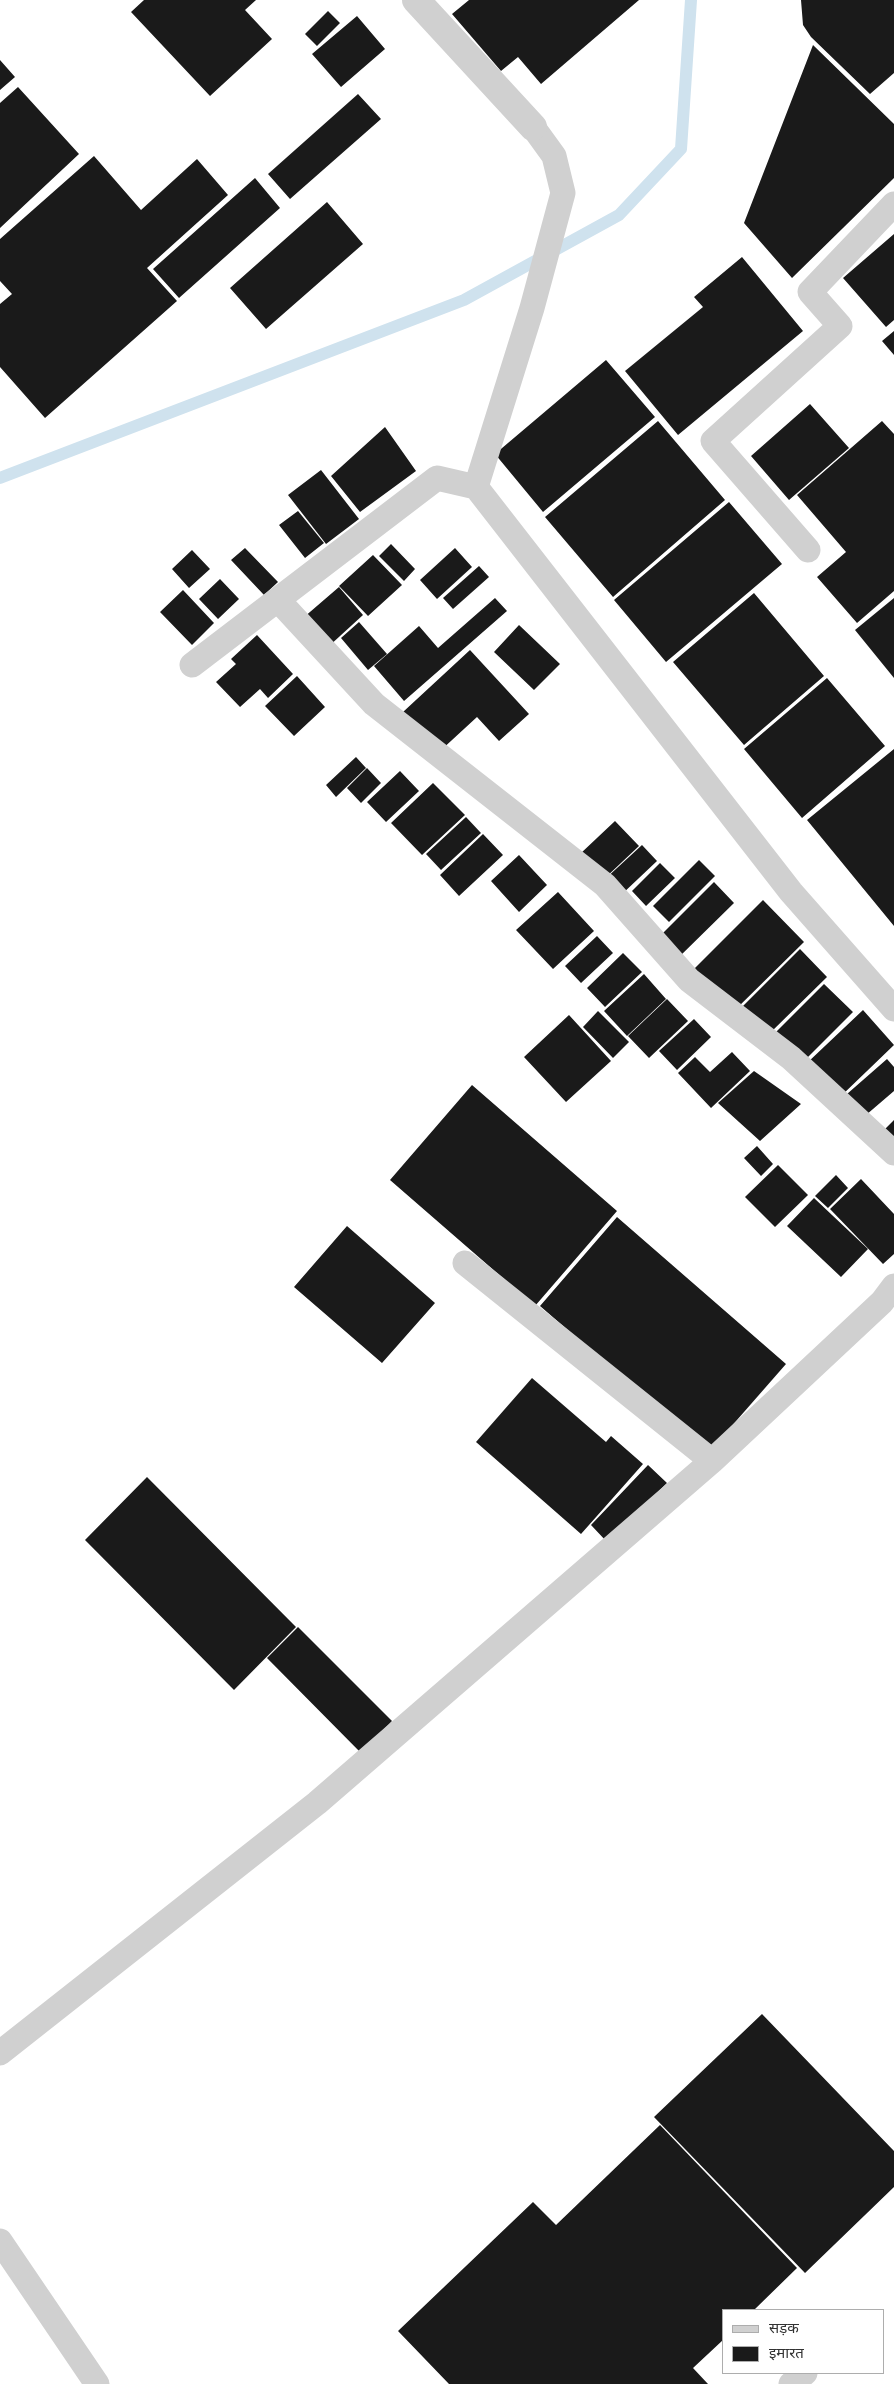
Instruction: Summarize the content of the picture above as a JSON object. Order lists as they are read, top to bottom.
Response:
{
  "legend": ["सड़क", "इमारत"]
}
